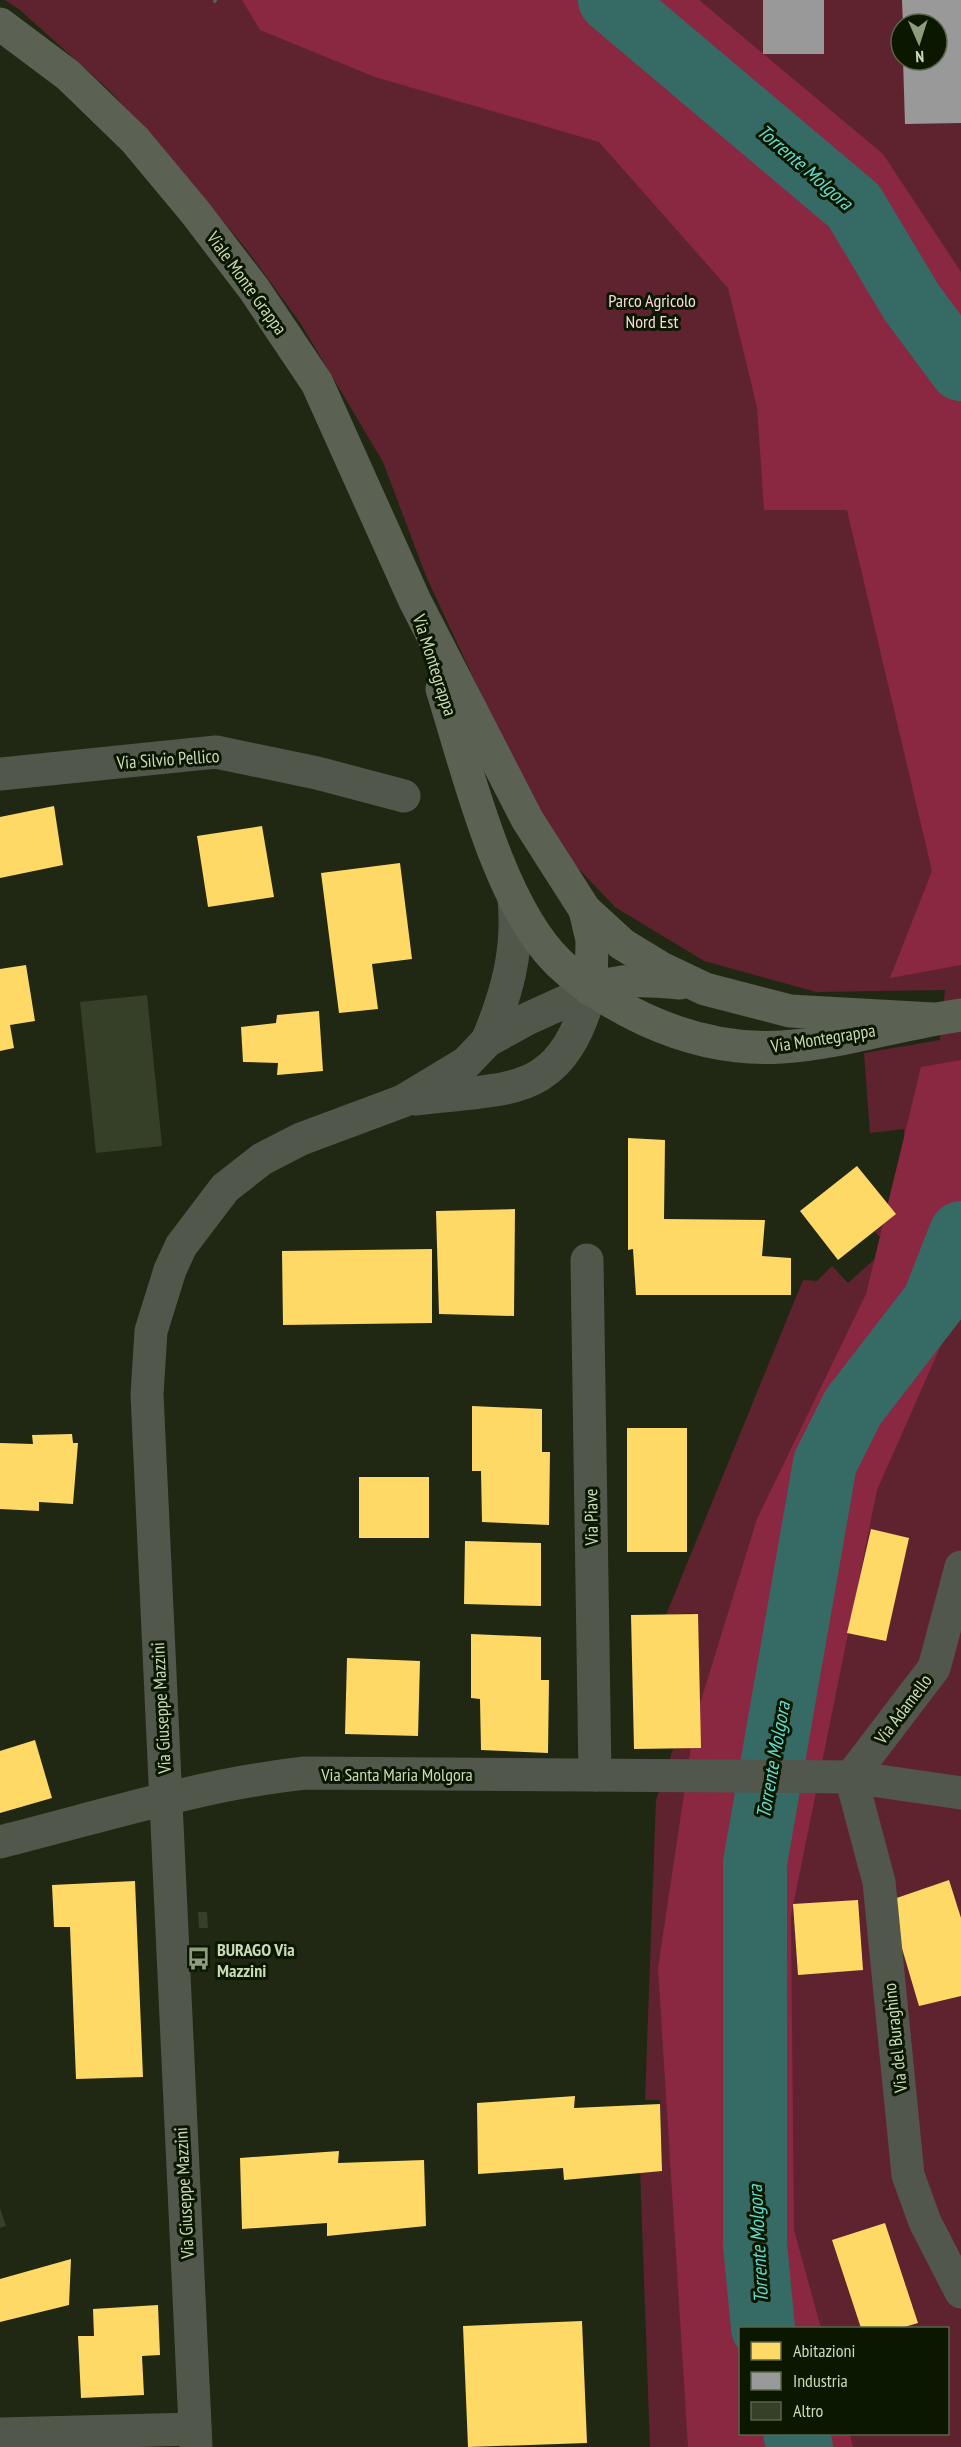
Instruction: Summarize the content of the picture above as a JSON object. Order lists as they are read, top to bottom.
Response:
{
  "streets": {
    "street": [
      "Viale Monte Grappa",
      "Via Montegrappa",
      "Via Silvio Pellico",
      "Via Piave",
      "Via Giuseppe Mazzini",
      "Via Adamello",
      "Via Santa Maria Molgora",
      "Via del Buraghino"
    ]
  },
  "crossings": [
    ["Viale Monte Grappa", "Via Montegrappa"],
    ["Via Montegrappa", "Via Giuseppe Mazzini"],
    ["Via Piave", "Via Santa Maria Molgora"],
    ["Via Giuseppe Mazzini", "Via Santa Maria Molgora"],
    ["Via Adamello", "Via Santa Maria Molgora"],
    ["Via Adamello", "Via del Buraghino"],
    ["Via Santa Maria Molgora", "Via del Buraghino"]
  ],
  "water": ["Torrente Molgora"],
  "parks": ["Parco Agricolo Nord Est"],
  "places": {
    "bus stop": ["BURAGO Via Mazzini"]
  },
  "legend": ["Abitazioni", "Industria", "Altro"],
  "north": "bottom"
}
